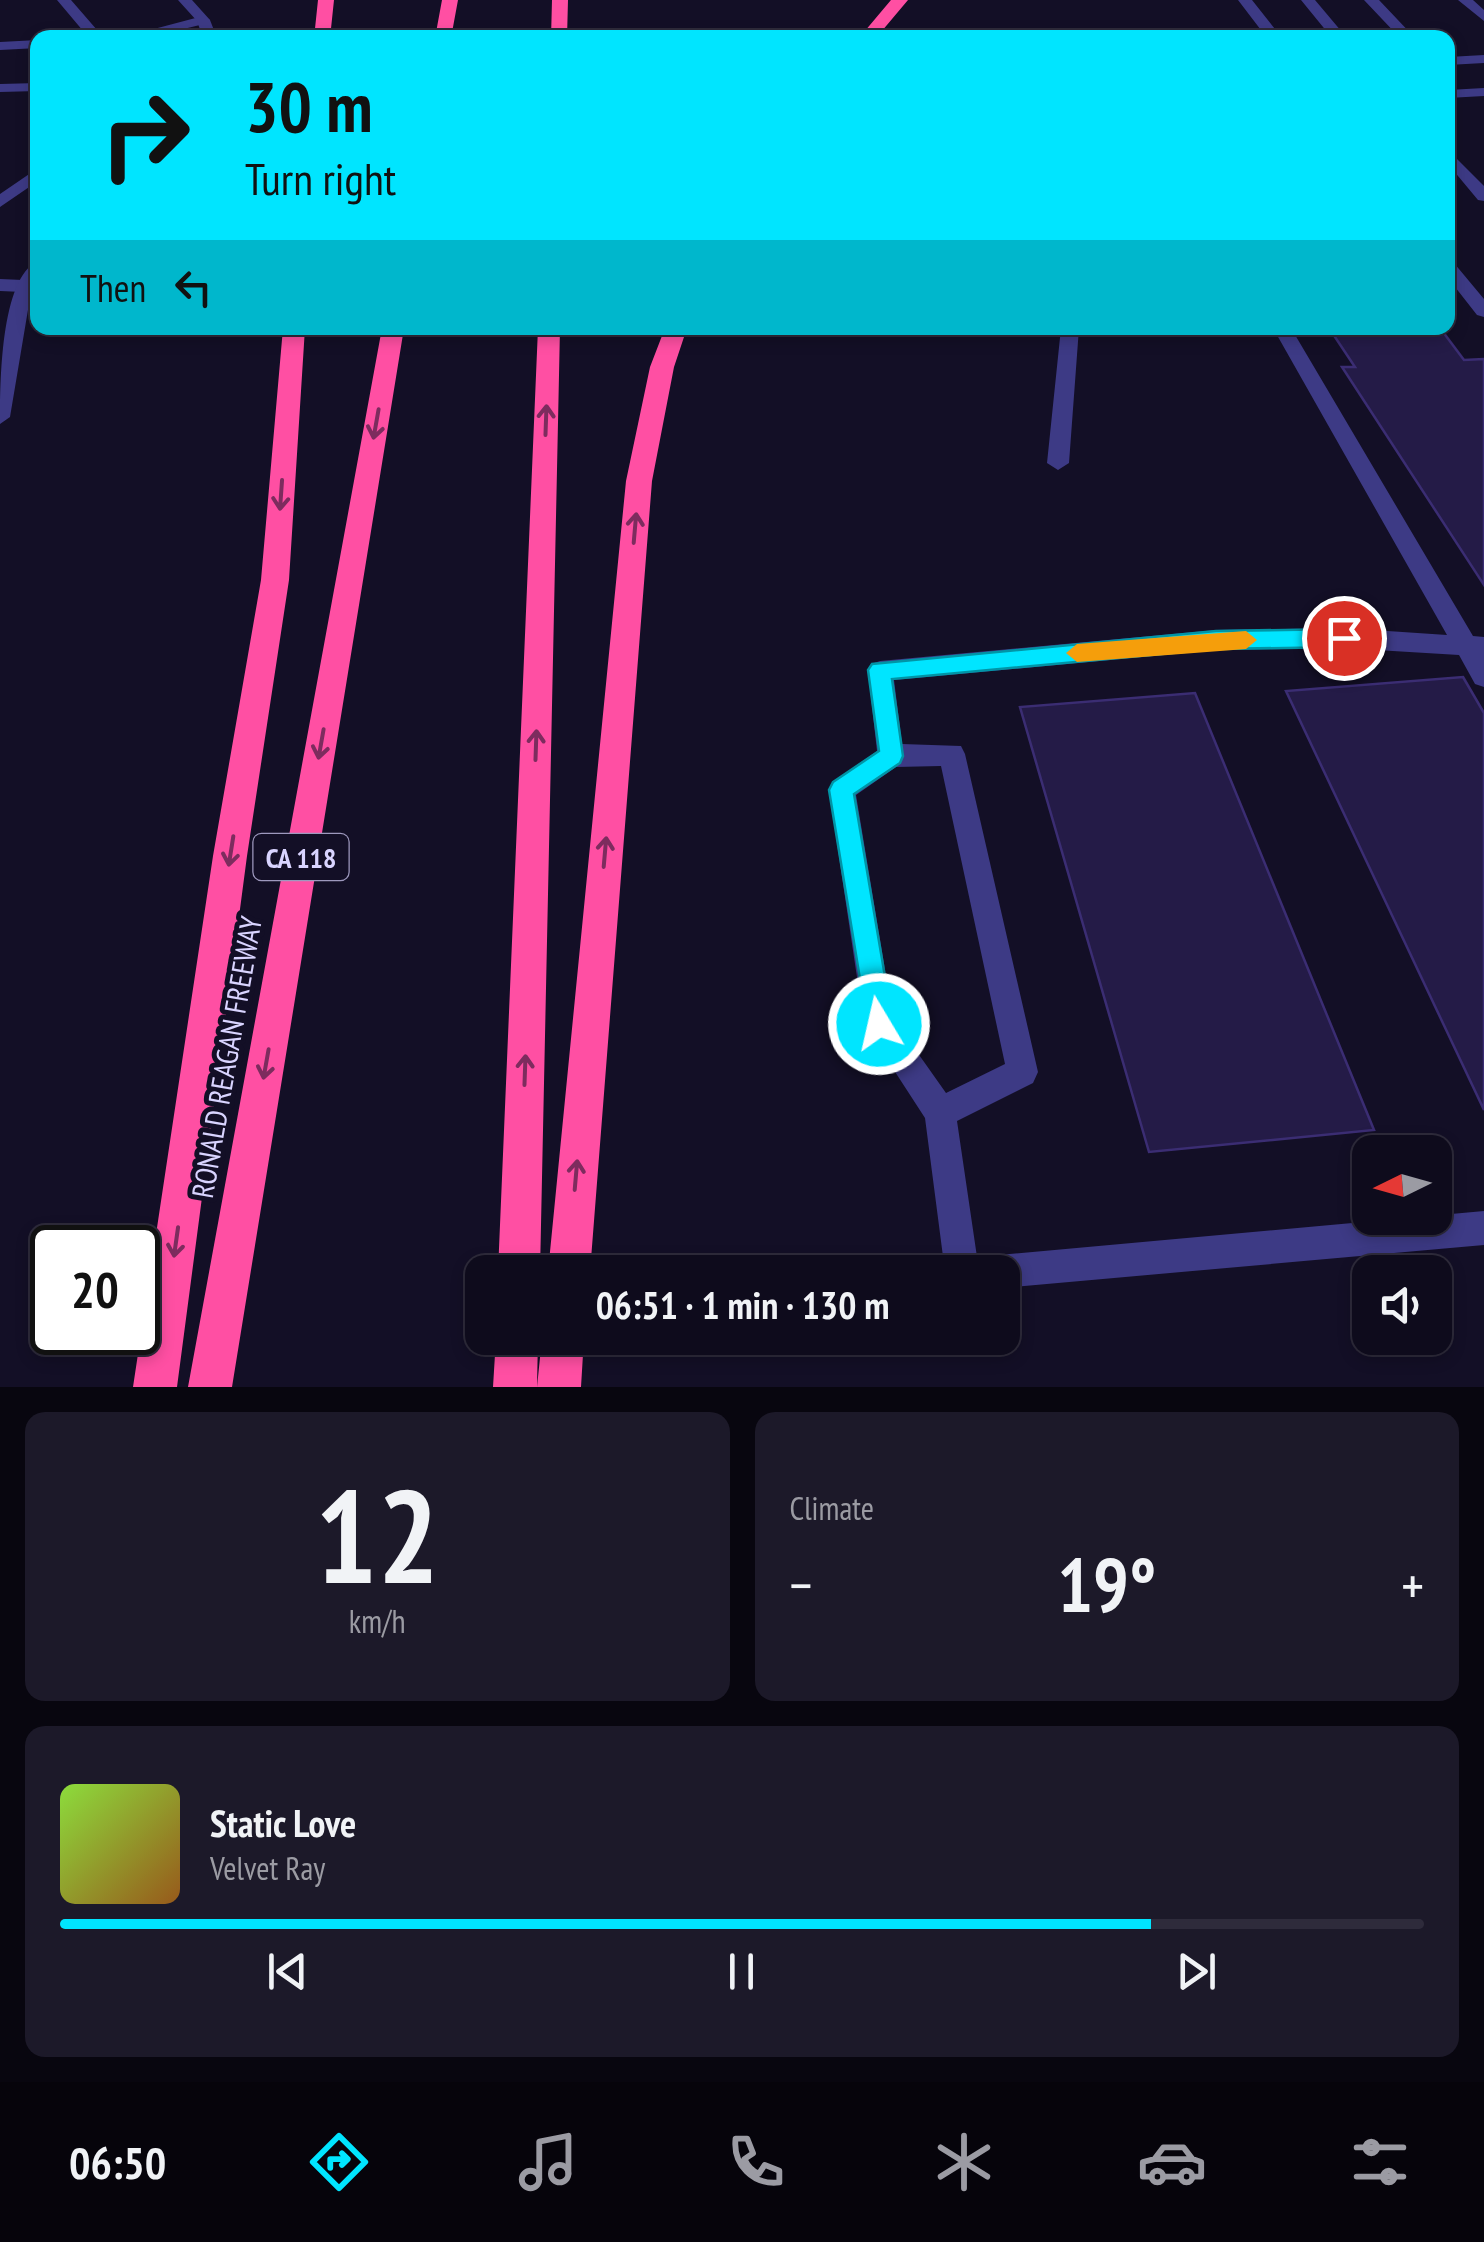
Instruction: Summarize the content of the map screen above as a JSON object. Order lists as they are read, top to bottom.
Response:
{
  "streets": {
    "highway": ["CA 118", "RONALD REAGAN FREEWAY"]
  },
  "north": "left",
  "page": {
    "turn": ["30 m", "Turn right"],
    "then": "Then",
    "limit": "20",
    "trip": "06:51 · 1 min · 130 m",
    "tile": [
      ["12", "km/h"],
      "Climate"
    ],
    "heat": ["−", "19°", "+"],
    "song": ["Static Love", "Velvet Ray"],
    "tabs": "06:50"
  }
}
